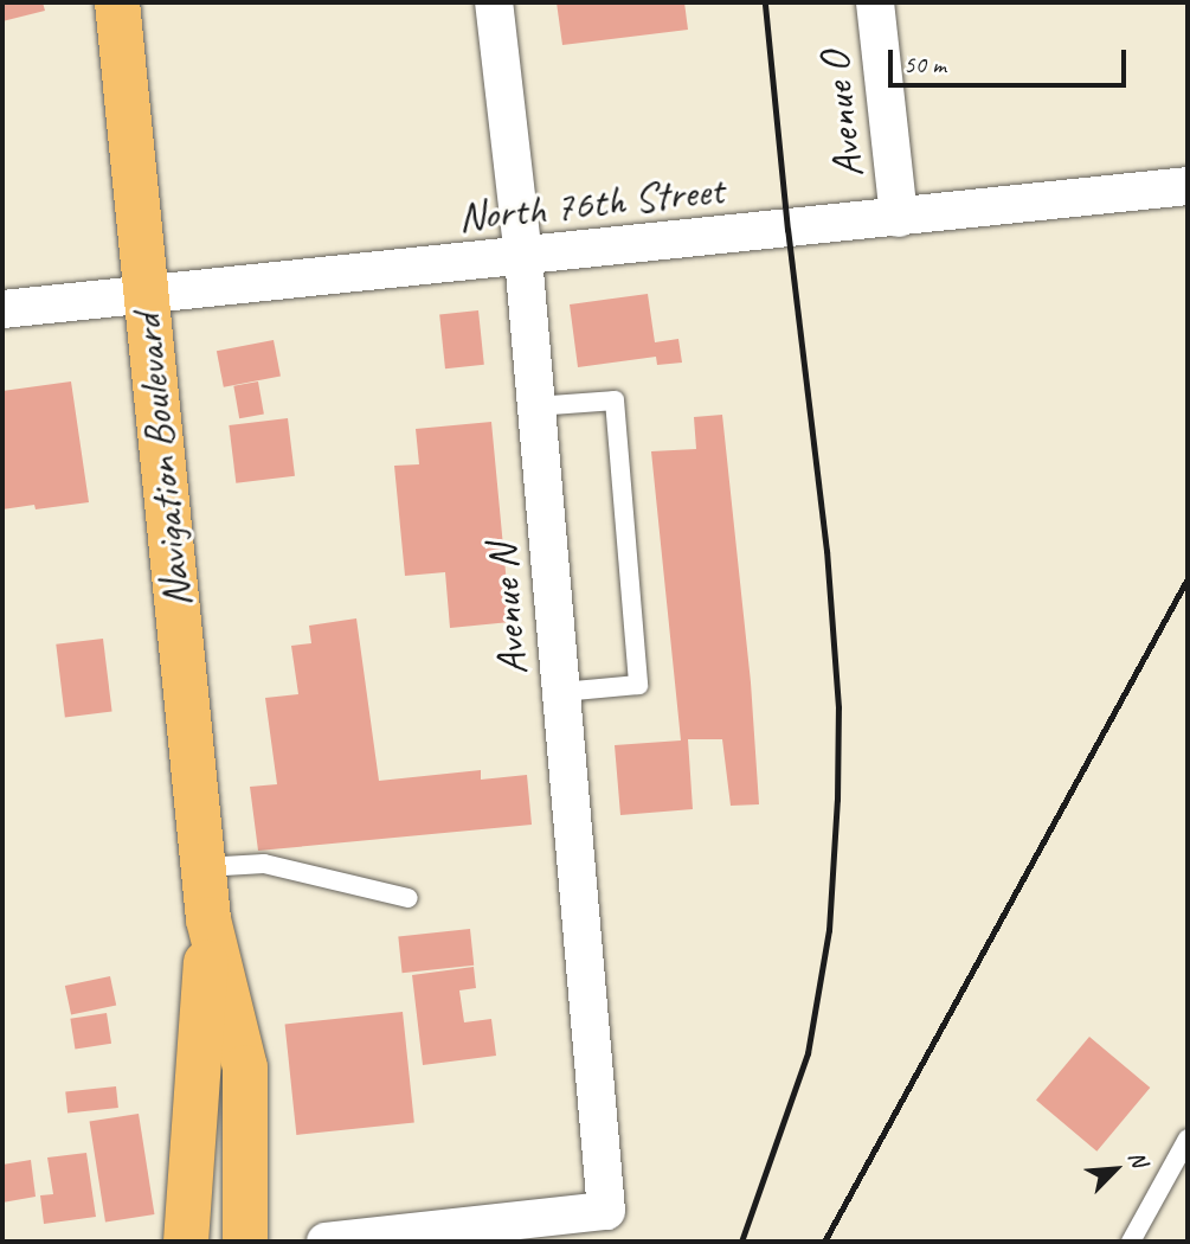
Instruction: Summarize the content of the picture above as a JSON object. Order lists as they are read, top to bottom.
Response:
{
  "streets": {
    "main road": ["Navigation Boulevard"],
    "street": ["Avenue O", "North 76th Street", "Avenue N"]
  },
  "crossings": [
    ["Avenue O", "North 76th Street"],
    ["North 76th Street", "Navigation Boulevard"],
    ["North 76th Street", "Avenue N"]
  ],
  "scale_bar": "50 m",
  "north": "top right"
}
